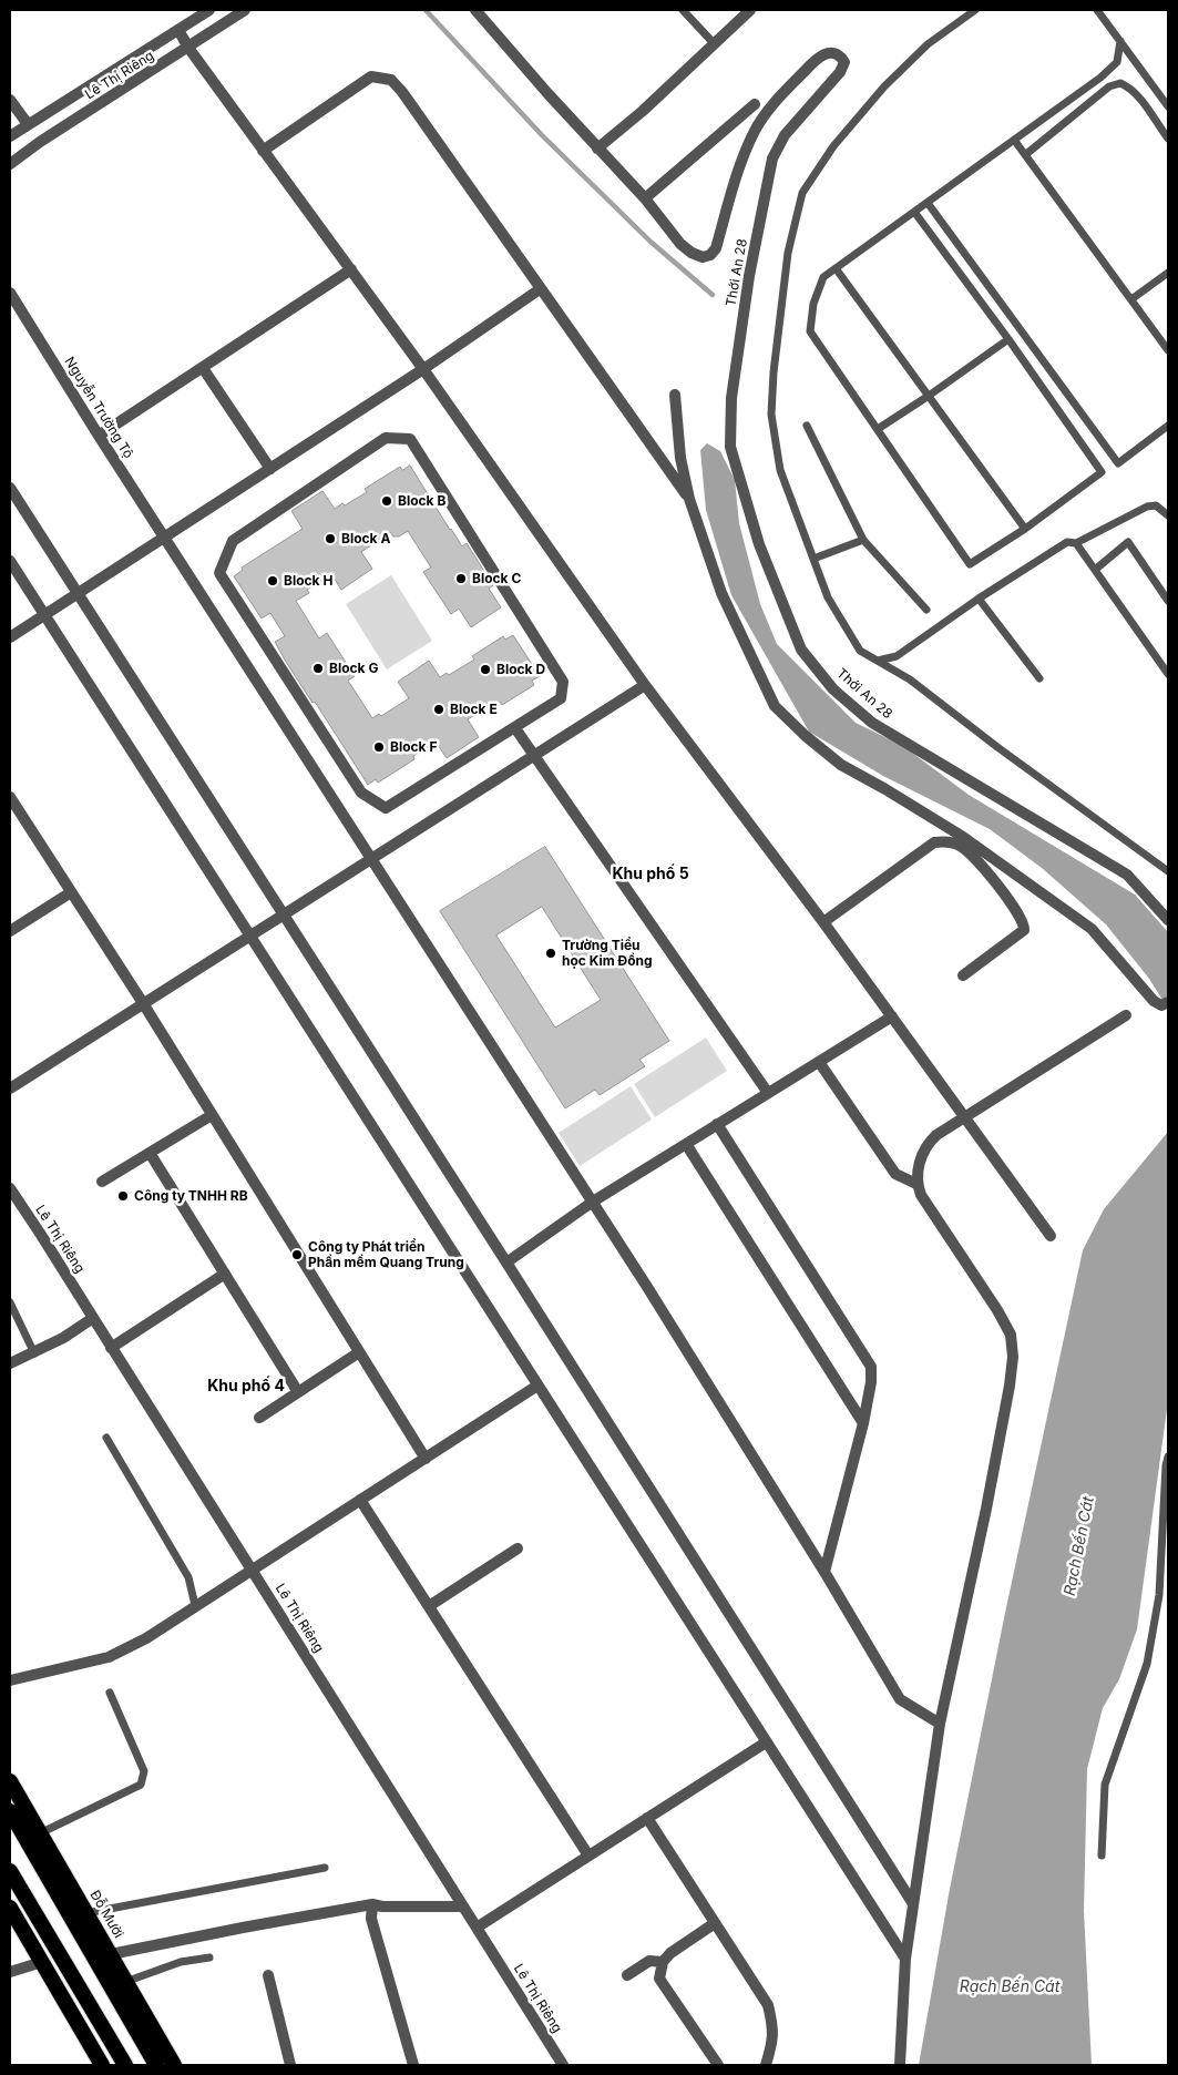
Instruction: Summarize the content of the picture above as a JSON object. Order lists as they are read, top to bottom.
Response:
{
  "streets": {
    "highway": ["Đỗ Mười"],
    "street": ["Lê Thị Riêng", "Thới An 28", "Nguyễn Trường Tộ"]
  },
  "districts": ["Khu phố 5", "Khu phố 4"],
  "water": ["Rạch Bến Cát"],
  "places": [
    "Block B",
    "Block A",
    "Block C",
    "Block H",
    "Block G",
    "Block D",
    "Block E",
    "Block F",
    "Trường Tiểu học Kim Đồng",
    "Công ty TNHH RB",
    "Công ty Phát triển Phần mềm Quang Trung"
  ]
}
